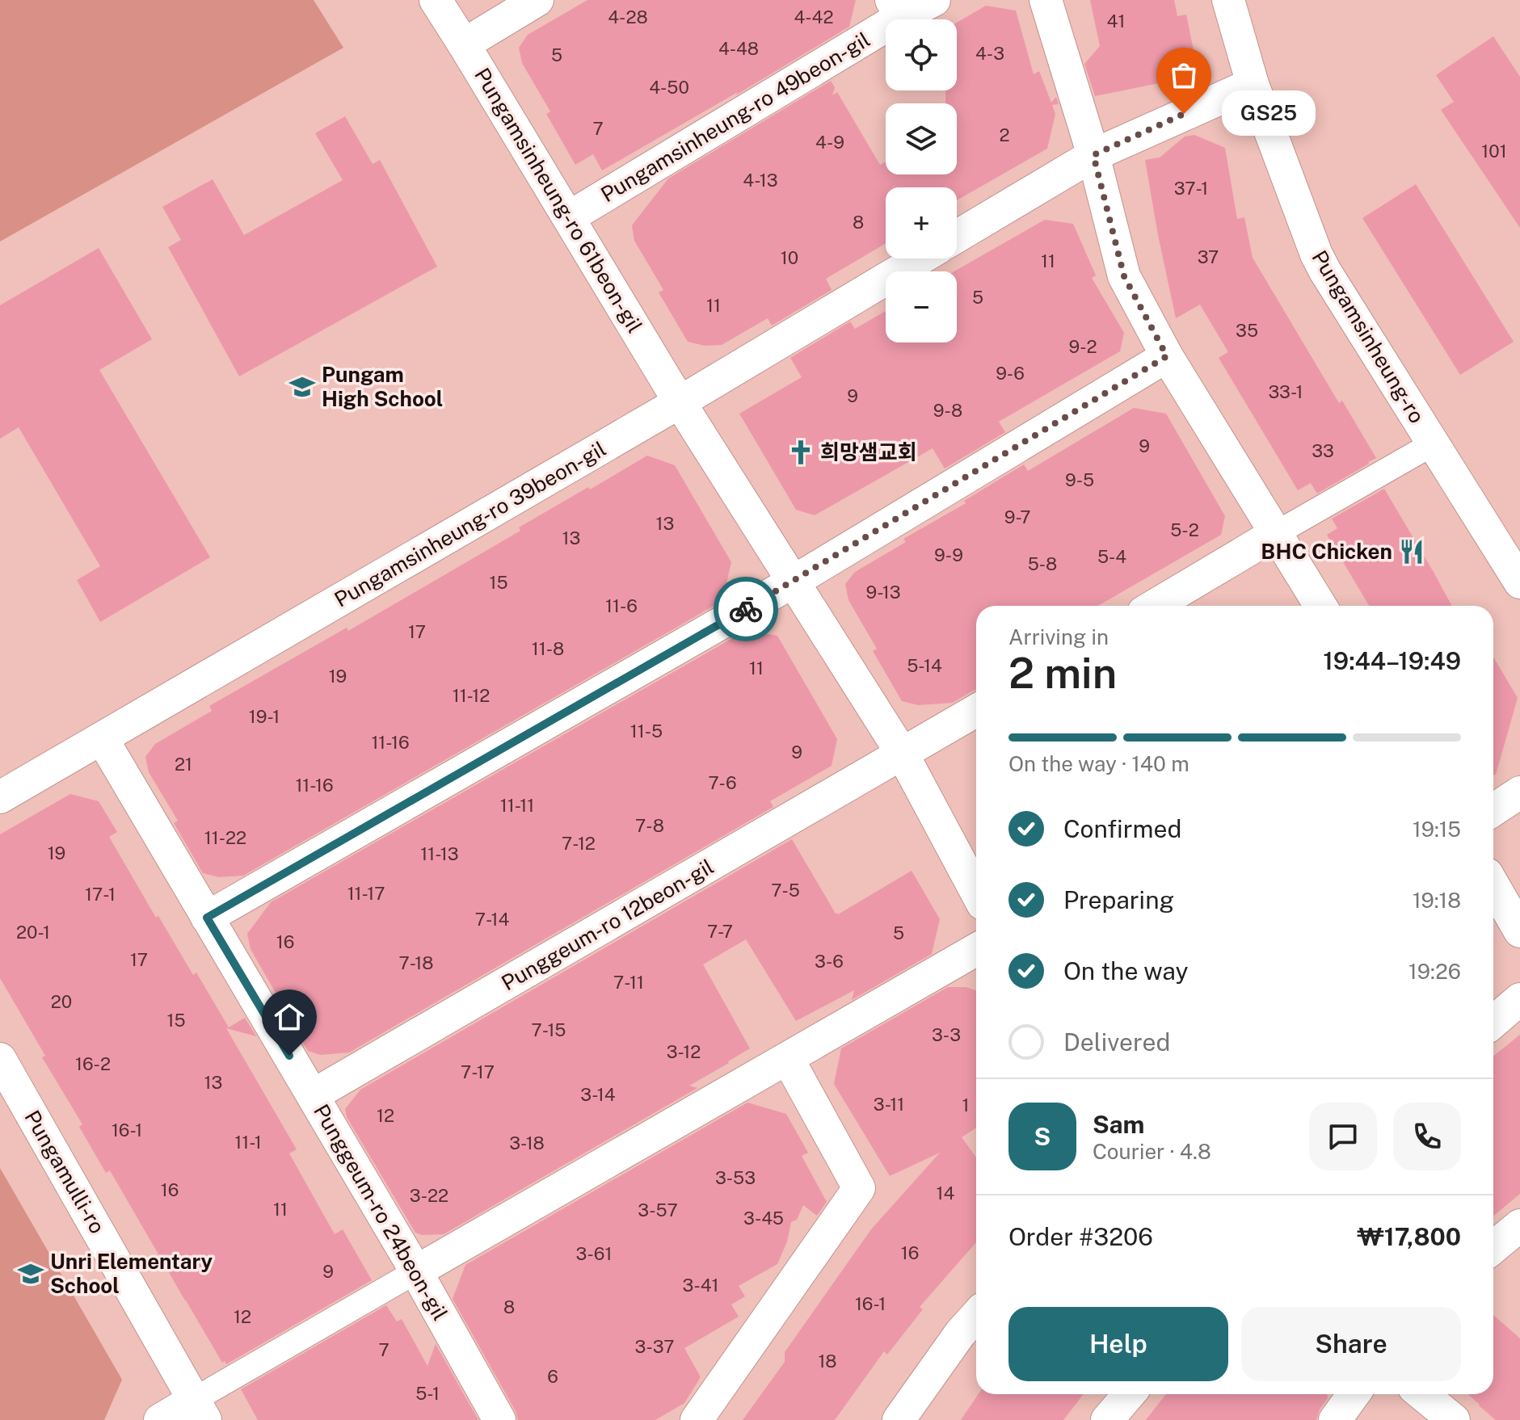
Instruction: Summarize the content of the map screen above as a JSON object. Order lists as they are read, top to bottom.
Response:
{
  "streets": {
    "street": [
      "Pungamsinheung-ro 49beon-gil",
      "Pungamsinheung-ro 61beon-gil",
      "Pungamsinheung-ro",
      "Pungamsinheung-ro 39beon-gil",
      "Punggeum-ro 12beon-gil",
      "Pungamulli-ro",
      "Punggeum-ro 24beon-gil"
    ]
  },
  "crossings": [
    ["Pungamsinheung-ro 49beon-gil", "Pungamsinheung-ro 61beon-gil"],
    ["Pungamsinheung-ro 61beon-gil", "Pungamsinheung-ro 39beon-gil"],
    ["Pungamsinheung-ro 39beon-gil", "Punggeum-ro 24beon-gil"],
    ["Punggeum-ro 12beon-gil", "Punggeum-ro 24beon-gil"]
  ],
  "places": {
    "other": ["GS25"],
    "school or university": ["Pungam High School", "Unri Elementary School"],
    "church": ["희망샘교회"],
    "restaurant": ["BHC Chicken"]
  },
  "house_numbers": [
    "4-28",
    "4-42",
    "41",
    "4-48",
    "4-3",
    "5",
    "4-50",
    "7",
    "2",
    "4-9",
    "101",
    "4-13",
    "37-1",
    "8",
    "37",
    "10",
    "11",
    "5",
    "11",
    "35",
    "9-2",
    "9-6",
    "33-1",
    "9",
    "9-8",
    "9",
    "33",
    "9-5",
    "9-7",
    "13",
    "5-2",
    "13",
    "9-9",
    "5-4",
    "5-8",
    "15",
    "9-13",
    "11-6",
    "17",
    "11-8",
    "5-14",
    "11",
    "19",
    "11-12",
    "19-1",
    "11-5",
    "11-16",
    "9",
    "21",
    "7-6",
    "11-16",
    "11-11",
    "7-8",
    "11-22",
    "7-12",
    "19",
    "11-13",
    "7-5",
    "11-17",
    "17-1",
    "7-14",
    "7-7",
    "20-1",
    "5",
    "16",
    "17",
    "3-6",
    "7-18",
    "7-11",
    "20",
    "15",
    "7-15",
    "3-3",
    "3-12",
    "16-2",
    "7-17",
    "13",
    "3-14",
    "3-11",
    "1",
    "12",
    "16-1",
    "11-1",
    "3-18",
    "3-53",
    "16",
    "14",
    "3-22",
    "11",
    "3-57",
    "3-45",
    "16",
    "3-61",
    "9",
    "3-41",
    "16-1",
    "8",
    "12",
    "3-37",
    "7",
    "18",
    "6",
    "5-1"
  ],
  "page": {
    "map_buttons": ["+", "−"],
    "bubble": "GS25",
    "heading": ["2 min", "Arriving in", "19:44–19:49"],
    "panel": [
      "Sam",
      "Courier · 4.8",
      "Order #3206",
      "₩17,800"
    ],
    "bar": "On the way · 140 m",
    "list": [
      ["Confirmed", "19:15"],
      ["Preparing", "19:18"],
      ["On the way", "19:26"],
      "Delivered"
    ],
    "round": "S",
    "buttons": ["Help", "Share"]
  }
}
